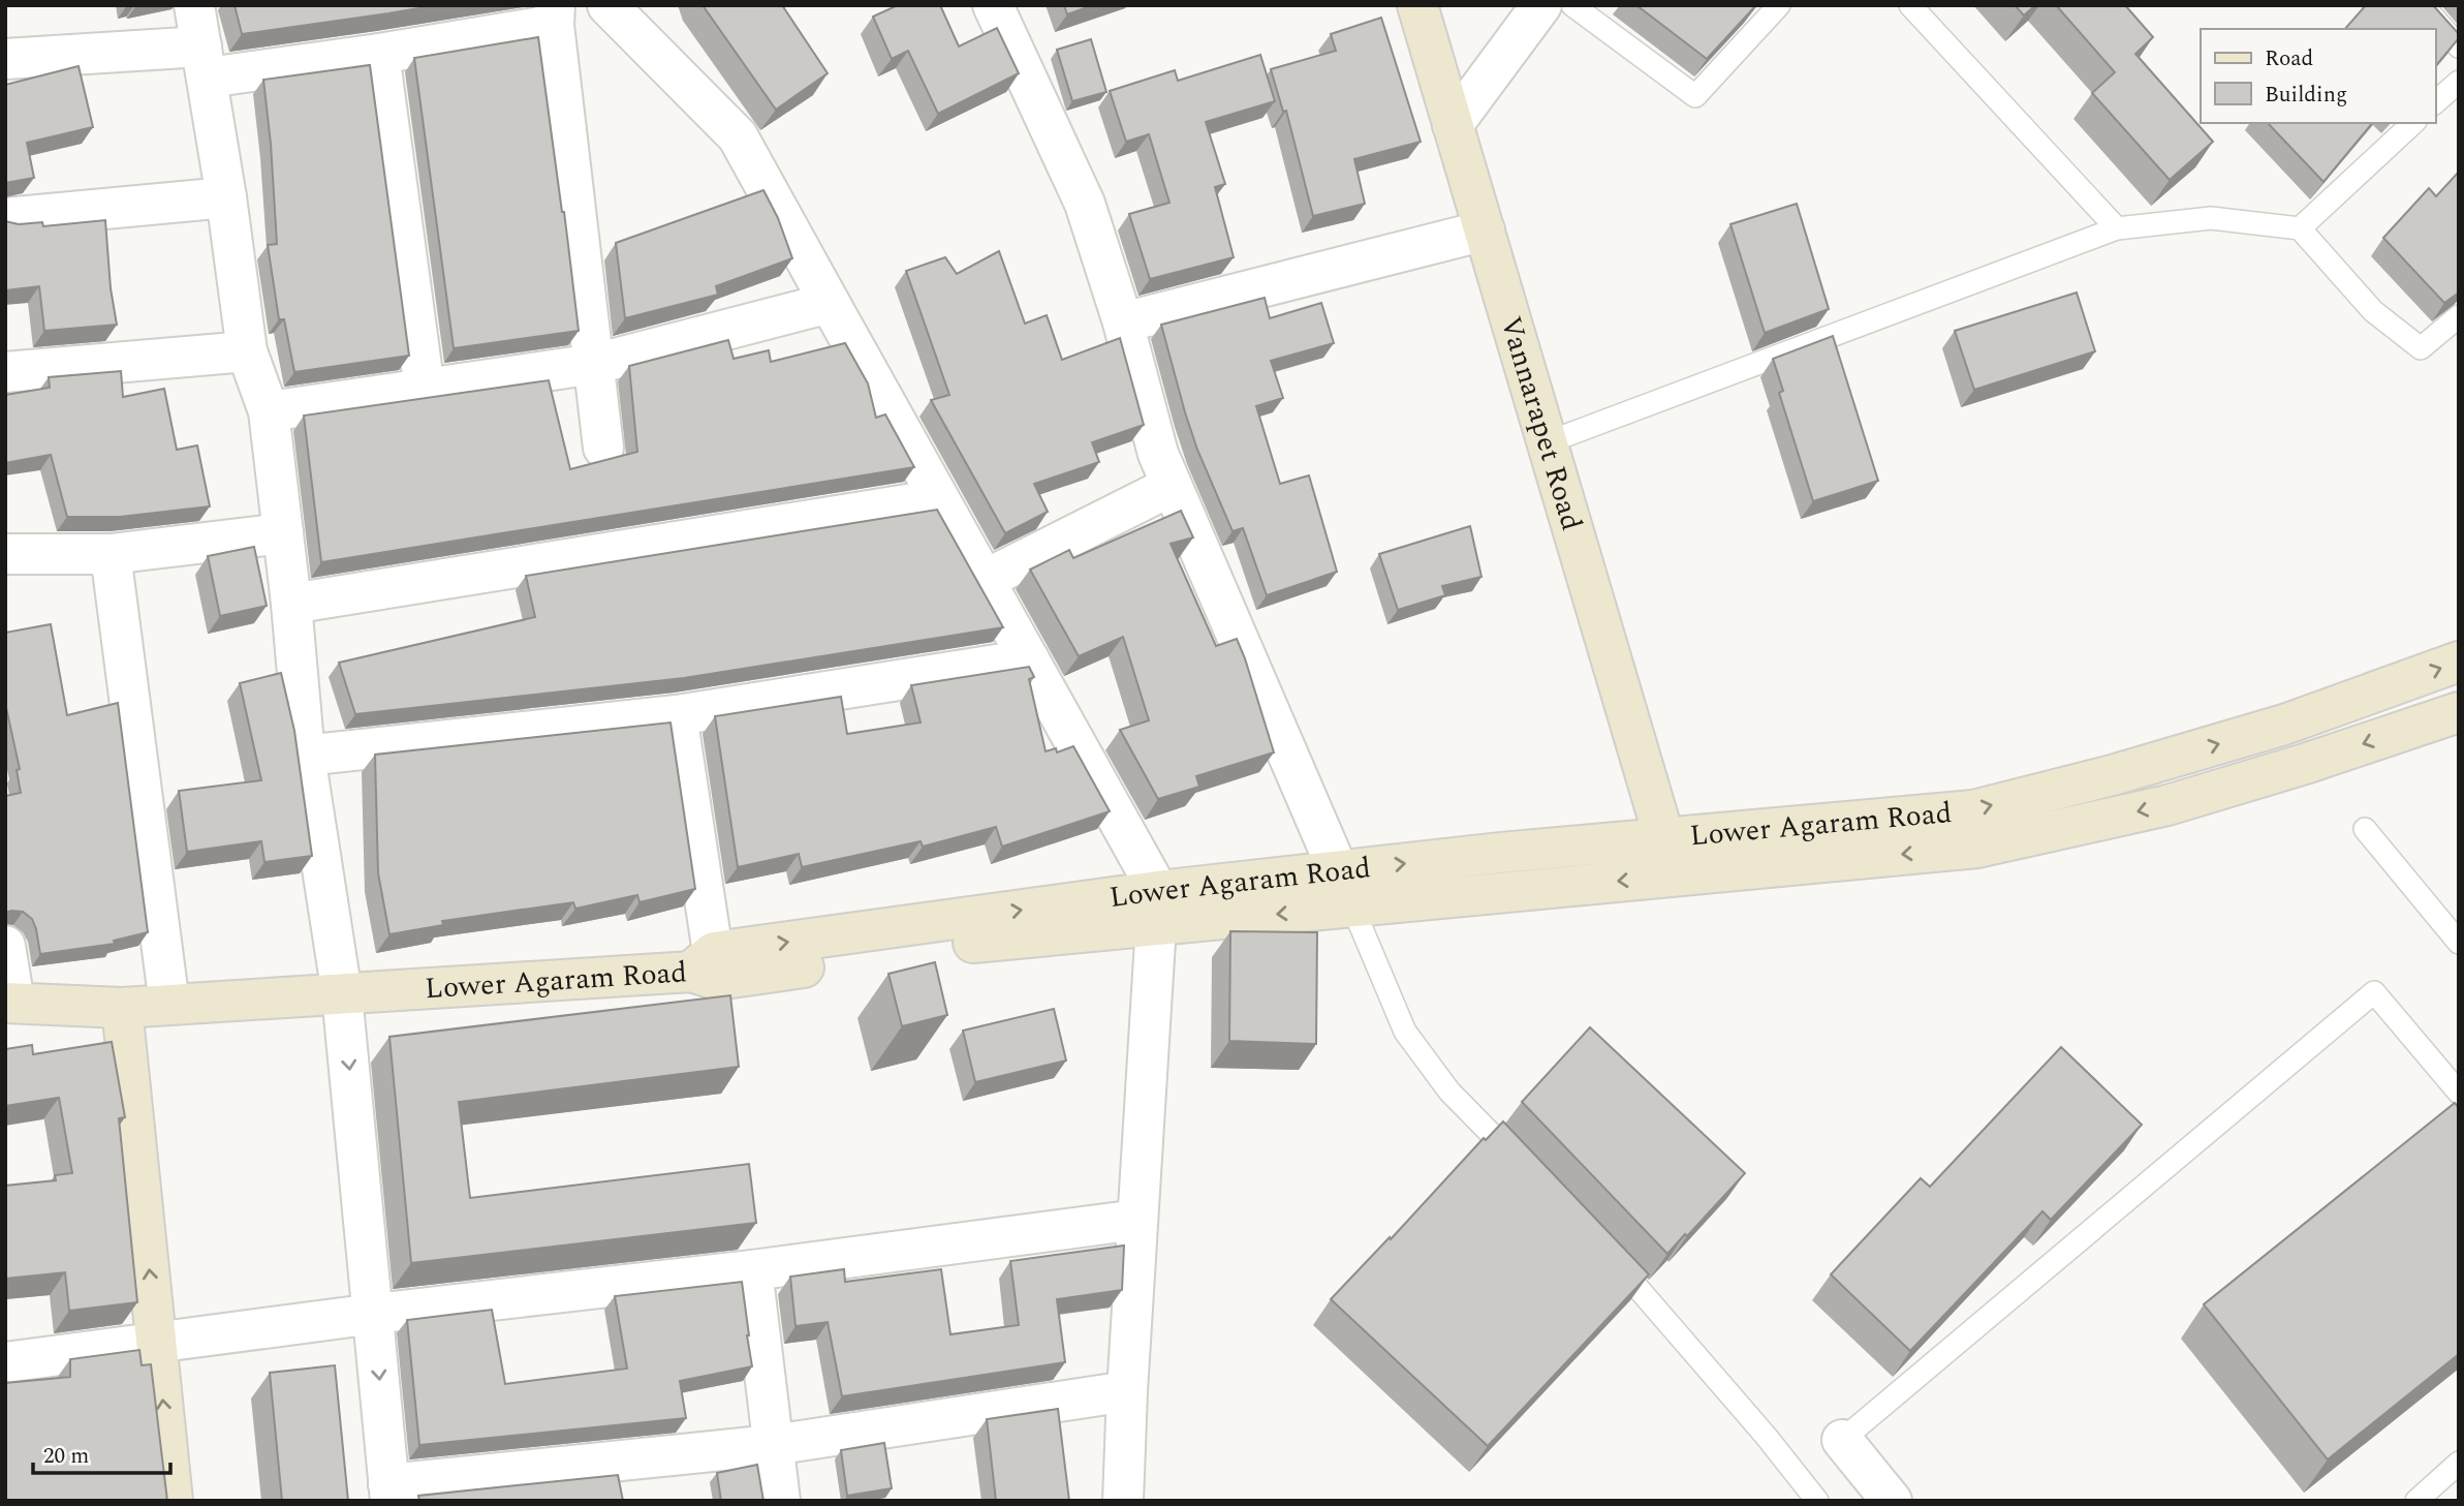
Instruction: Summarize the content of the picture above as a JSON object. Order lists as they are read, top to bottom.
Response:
{
  "streets": {
    "main road": ["Vannarapet Road", "Lower Agaram Road"]
  },
  "crossings": [
    ["Vannarapet Road", "Lower Agaram Road"]
  ],
  "legend": ["Road", "Building"],
  "scale_bar": "20 m"
}
